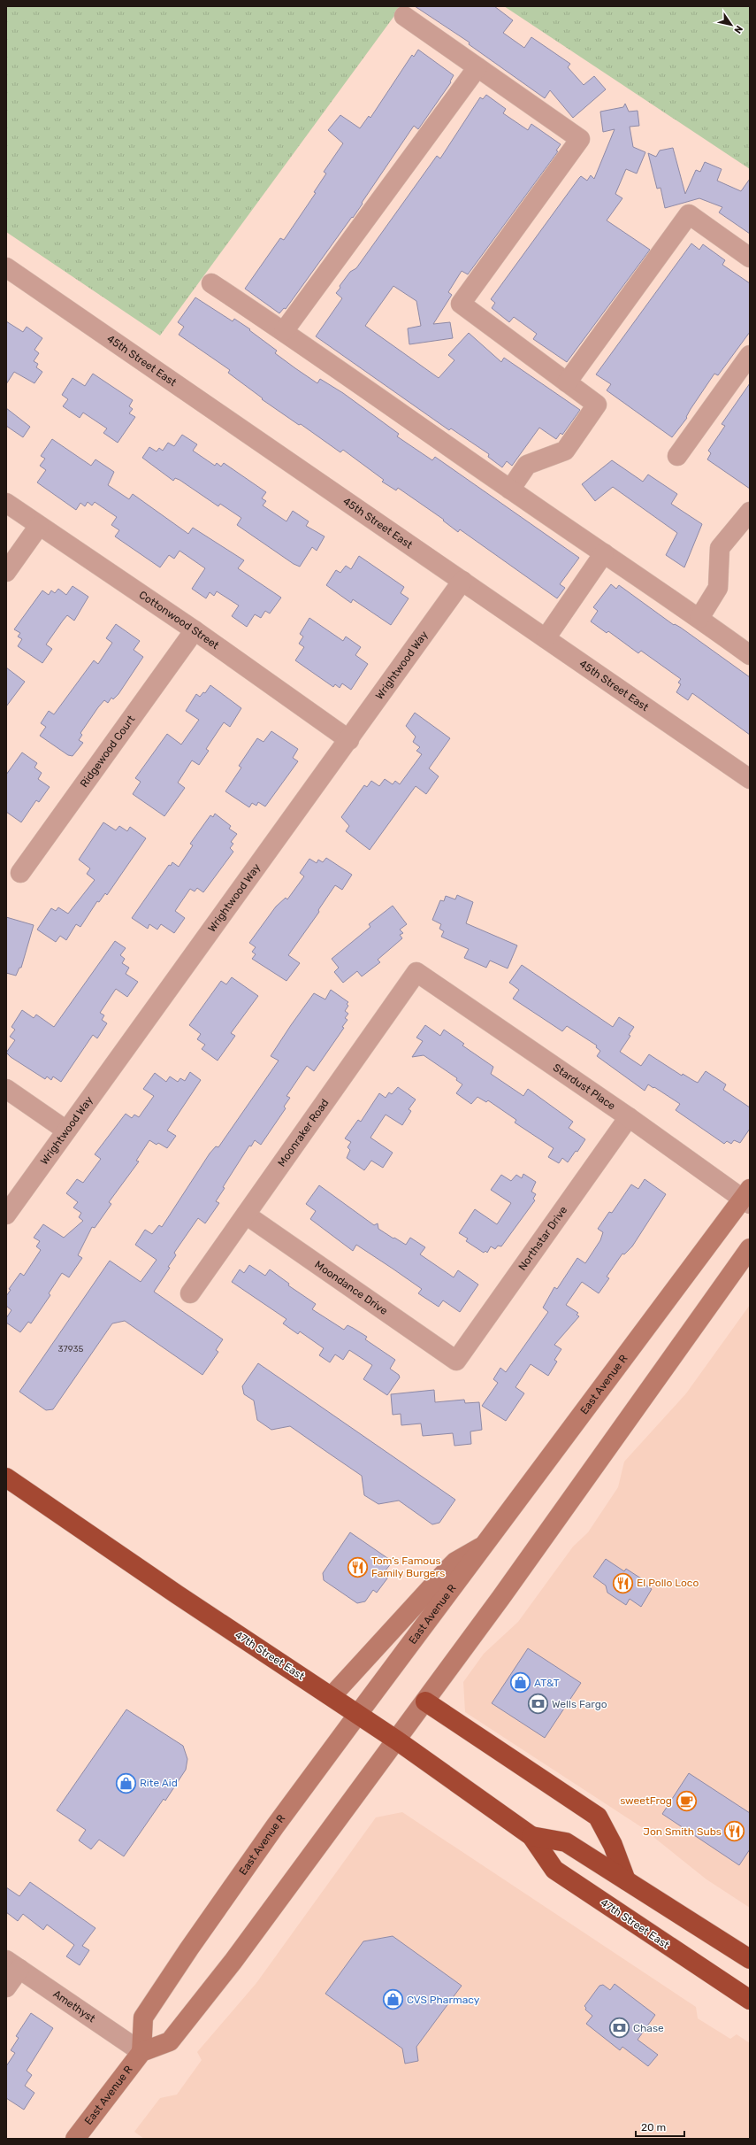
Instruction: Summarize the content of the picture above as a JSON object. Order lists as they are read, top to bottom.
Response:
{
  "streets": {
    "highway": ["47th Street East"],
    "main road": ["East Avenue R"],
    "street": [
      "45th Street East",
      "Cottonwood Street",
      "Wrightwood Way",
      "Ridgewood Court",
      "Stardust Place",
      "Moonraker Road",
      "Northstar Drive",
      "Moondance Drive",
      "Amethyst"
    ]
  },
  "crossings": [
    ["45th Street East", "Wrightwood Way"],
    ["Cottonwood Street", "Wrightwood Way"],
    ["Cottonwood Street", "Ridgewood Court"],
    ["Stardust Place", "Moonraker Road"],
    ["Stardust Place", "Northstar Drive"],
    ["Stardust Place", "East Avenue R"],
    ["Moonraker Road", "Moondance Drive"],
    ["Northstar Drive", "Moondance Drive"],
    ["East Avenue R", "47th Street East"],
    ["East Avenue R", "Amethyst"]
  ],
  "places": {
    "restaurant": ["Tom’s Famous Family Burgers", "El Pollo Loco", "Jon Smith Subs"],
    "shop": ["AT&T", "Rite Aid", "CVS Pharmacy"],
    "bank": ["Wells Fargo", "Chase"],
    "cafe": ["sweetFrog"]
  },
  "house_numbers": ["37935"],
  "scale_bar": "20 m",
  "north": "bottom right"
}
